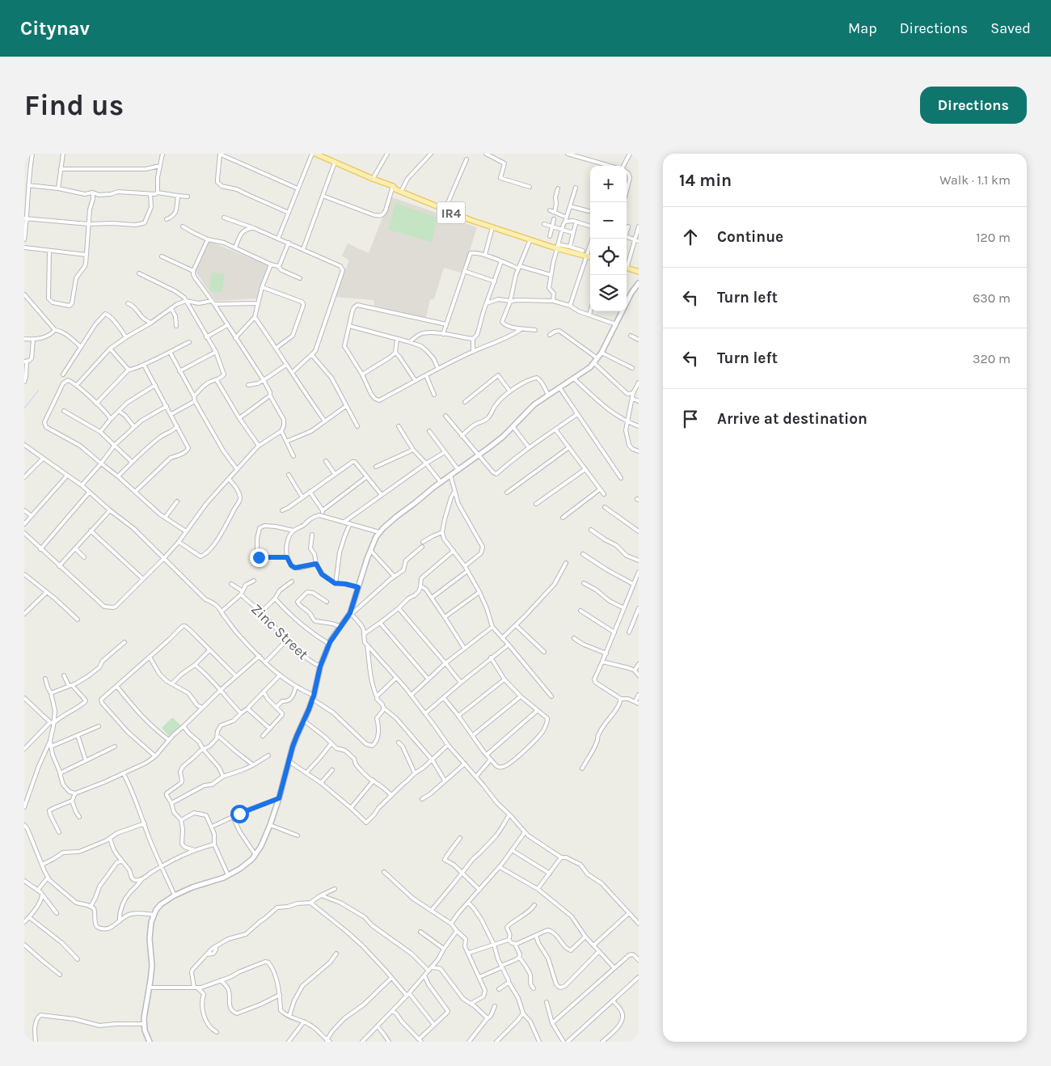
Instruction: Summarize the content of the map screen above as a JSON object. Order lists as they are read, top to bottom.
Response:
{
  "streets": {
    "main road": ["IR4"],
    "street": ["Zinc Street"]
  },
  "page": {
    "header": "Citynav",
    "nav": ["Map", "Directions", "Saved"],
    "buttons": "Directions",
    "title": "Find us",
    "heading": ["14 min", "Walk · 1.1 km"],
    "map_buttons": ["+", "−"],
    "list": [
      ["Continue", "120 m"],
      ["Turn left", "630 m"],
      ["Turn left", "320 m"],
      "Arrive at destination"
    ]
  }
}
